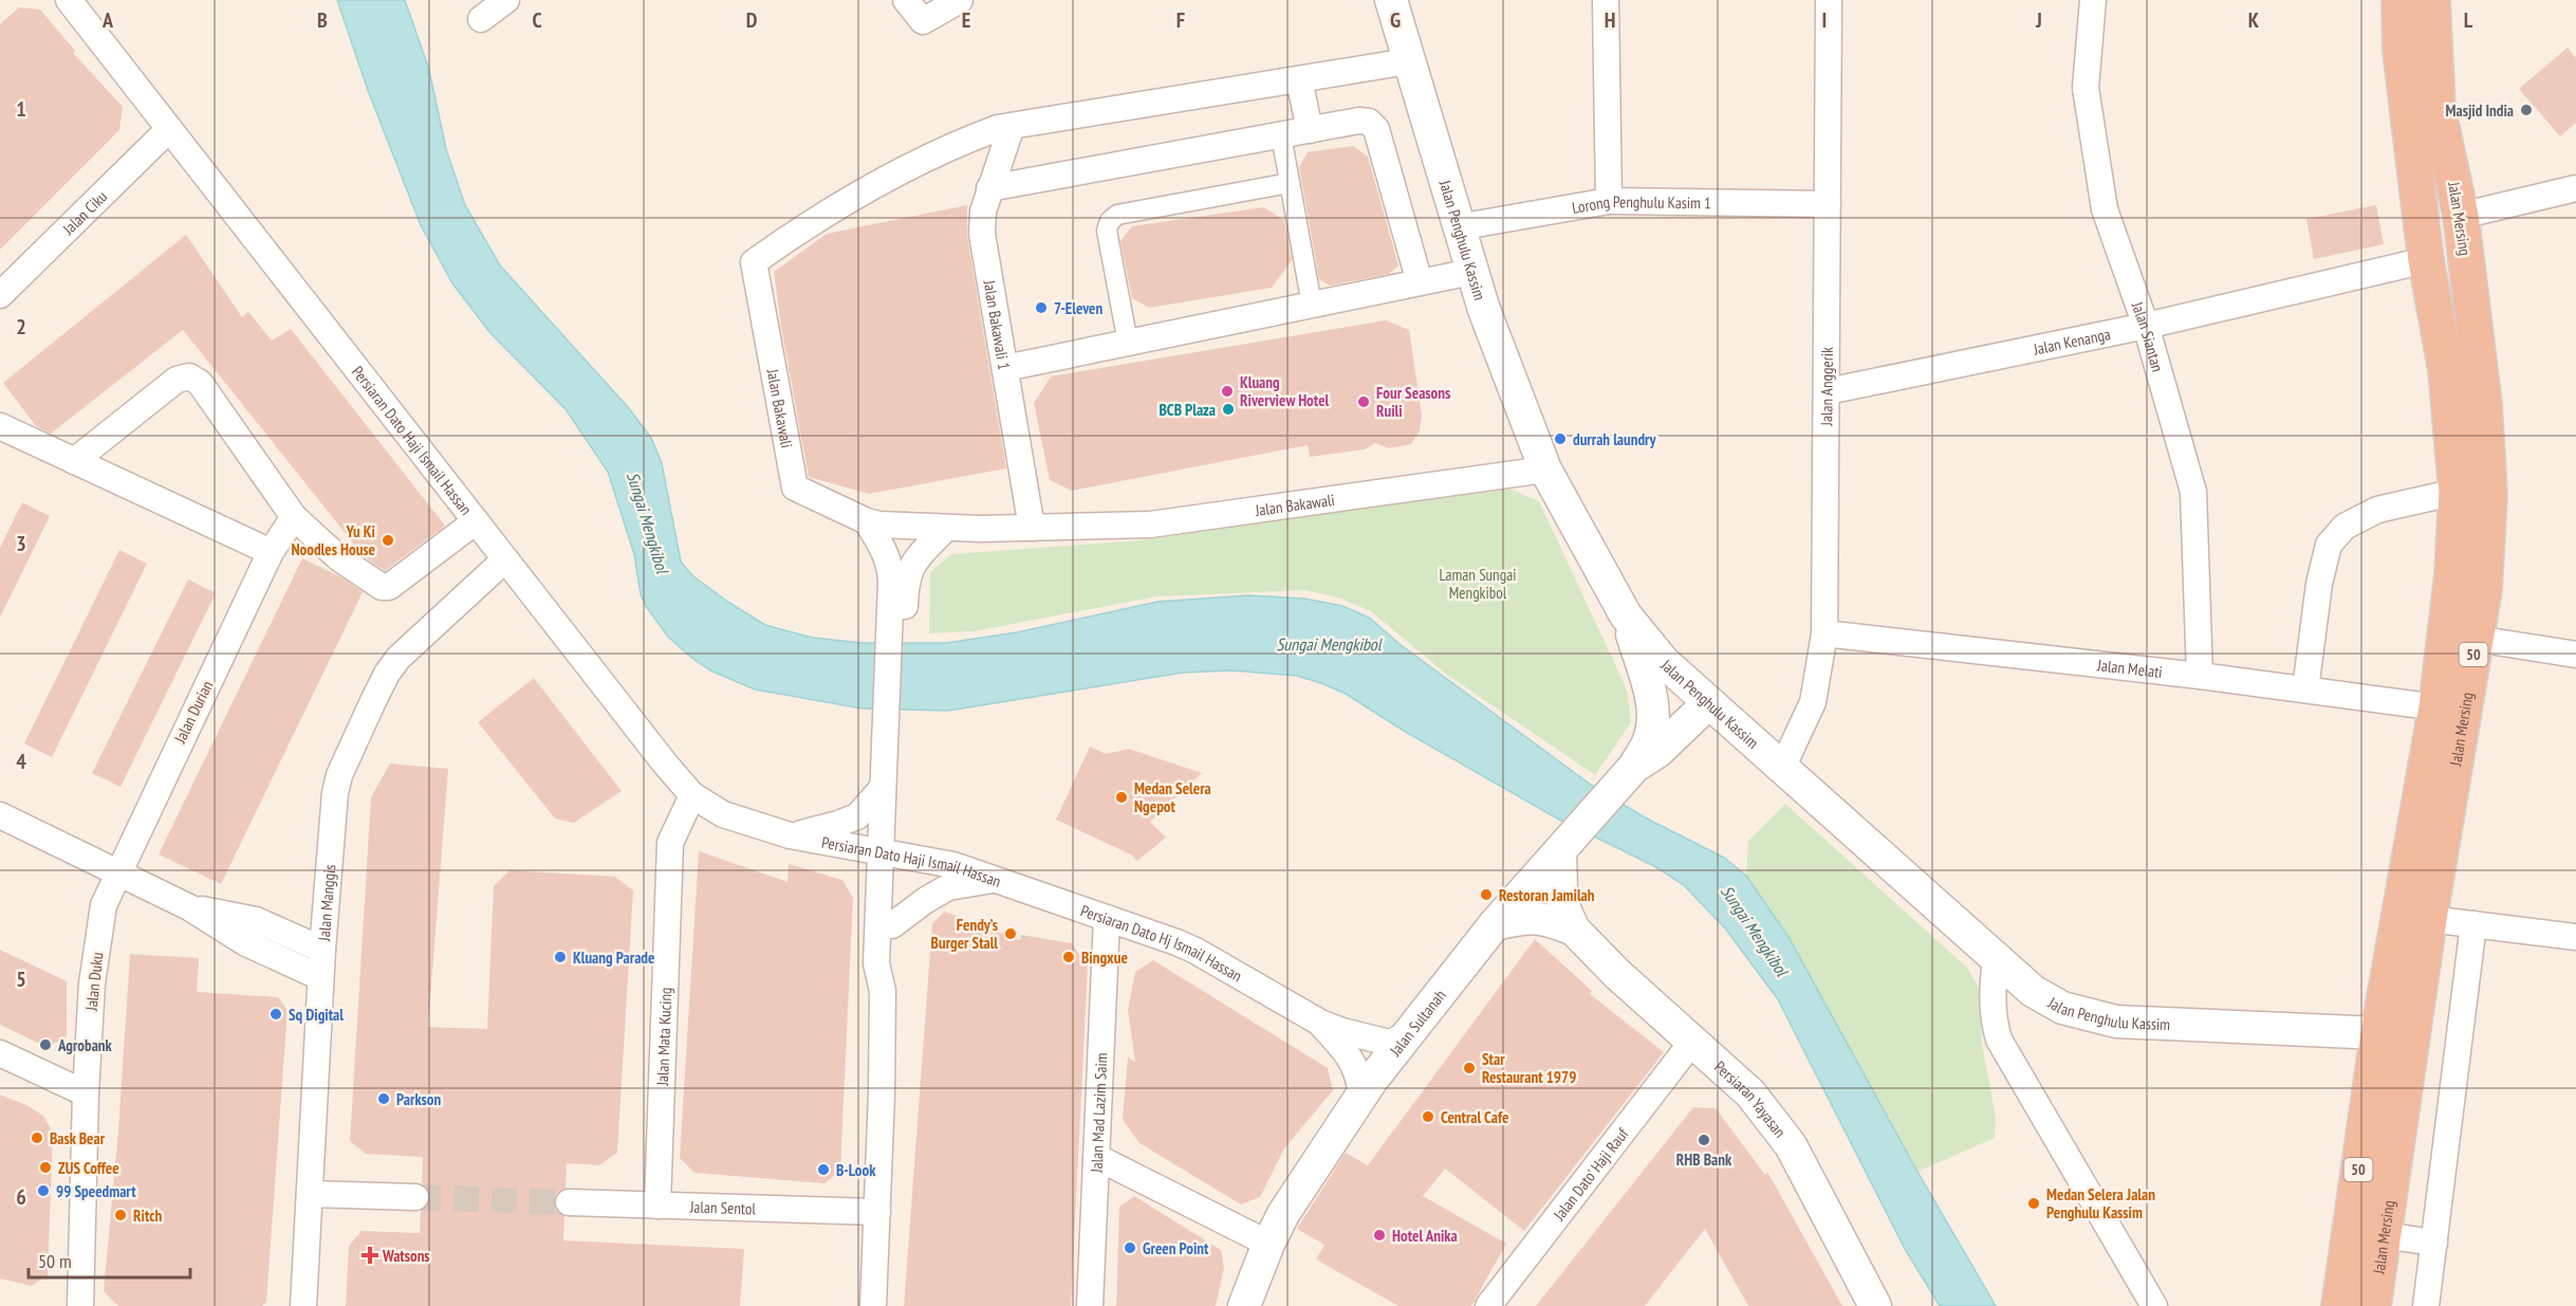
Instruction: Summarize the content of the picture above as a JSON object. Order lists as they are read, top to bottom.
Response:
{
  "streets": {
    "highway": ["Jalan Mersing", "50"],
    "street": [
      "Lorong Penghulu Kasim 1",
      "Jalan Ciku",
      "Jalan Penghulu Kassim",
      "Jalan Bakawali 1",
      "Jalan Siantan",
      "Jalan Kenanga",
      "Jalan Anggerik",
      "Jalan Bakawali",
      "Persiaran Dato Haji Ismail Hassan",
      "Jalan Melati",
      "Jalan Durian",
      "Jalan Manggis",
      "Persiaran Dato Hj Ismail Hassan",
      "Jalan Duku",
      "Jalan Sultanah",
      "Jalan Mata Kucing",
      "Persiaran Yayasan",
      "Jalan Mad Lazim Saim",
      "Jalan Dato' Haji Rauf",
      "Jalan Sentol"
    ]
  },
  "crossings": [
    ["Lorong Penghulu Kasim 1", "Jalan Penghulu Kassim"],
    ["Lorong Penghulu Kasim 1", "Jalan Anggerik"],
    ["Jalan Ciku", "Persiaran Dato Haji Ismail Hassan"],
    ["Jalan Mersing", "Jalan Penghulu Kassim"],
    ["Jalan Mersing", "Jalan Kenanga"],
    ["Jalan Mersing", "Jalan Melati"],
    ["Jalan Penghulu Kassim", "Jalan Anggerik"],
    ["Jalan Penghulu Kassim", "Jalan Bakawali"],
    ["Jalan Penghulu Kassim", "Jalan Sultanah"],
    ["Jalan Bakawali 1", "Jalan Bakawali"],
    ["Jalan Siantan", "Jalan Kenanga"],
    ["Jalan Siantan", "Jalan Melati"],
    ["Jalan Kenanga", "Jalan Anggerik"],
    ["Jalan Anggerik", "Jalan Melati"],
    ["Persiaran Dato Haji Ismail Hassan", "Jalan Manggis"],
    ["Persiaran Dato Haji Ismail Hassan", "Persiaran Dato Hj Ismail Hassan"],
    ["Persiaran Dato Haji Ismail Hassan", "Jalan Mata Kucing"],
    ["Jalan Durian", "Jalan Duku"],
    ["Persiaran Dato Hj Ismail Hassan", "Jalan Mad Lazim Saim"],
    ["Jalan Sultanah", "Persiaran Yayasan"],
    ["Jalan Mata Kucing", "Jalan Sentol"],
    ["Persiaran Yayasan", "Jalan Dato' Haji Rauf"]
  ],
  "water": ["Sungai Mengkibol"],
  "parks": ["Laman Sungai Mengkibol"],
  "places": {
    "other": [
      "Masjid India",
      "7-Eleven",
      "Kluang Riverview Hotel",
      "Four Seasons Ruili",
      "BCB Plaza",
      "durrah laundry",
      "Yu Ki Noodles House",
      "Medan Selera Ngepot",
      "Restoran Jamilah",
      "Fendy’s Burger Stall",
      "Kluang Parade",
      "Bingxue",
      "Sq Digital",
      "Agrobank",
      "Star Restaurant 1979",
      "Parkson",
      "Central Cafe",
      "Bask Bear",
      "RHB Bank",
      "ZUS Coffee",
      "B-Look",
      "99 Speedmart",
      "Medan Selera Jalan Penghulu Kassim",
      "Ritch",
      "Hotel Anika",
      "Green Point"
    ],
    "health": ["Watsons"]
  },
  "scale_bar": "50 m",
  "grid": {
    "columns": [
      "A",
      "B",
      "C",
      "D",
      "E",
      "F",
      "G",
      "H",
      "I",
      "J",
      "K",
      "L"
    ],
    "rows": [
      "1",
      "2",
      "3",
      "4",
      "5",
      "6"
    ]
  }
}
